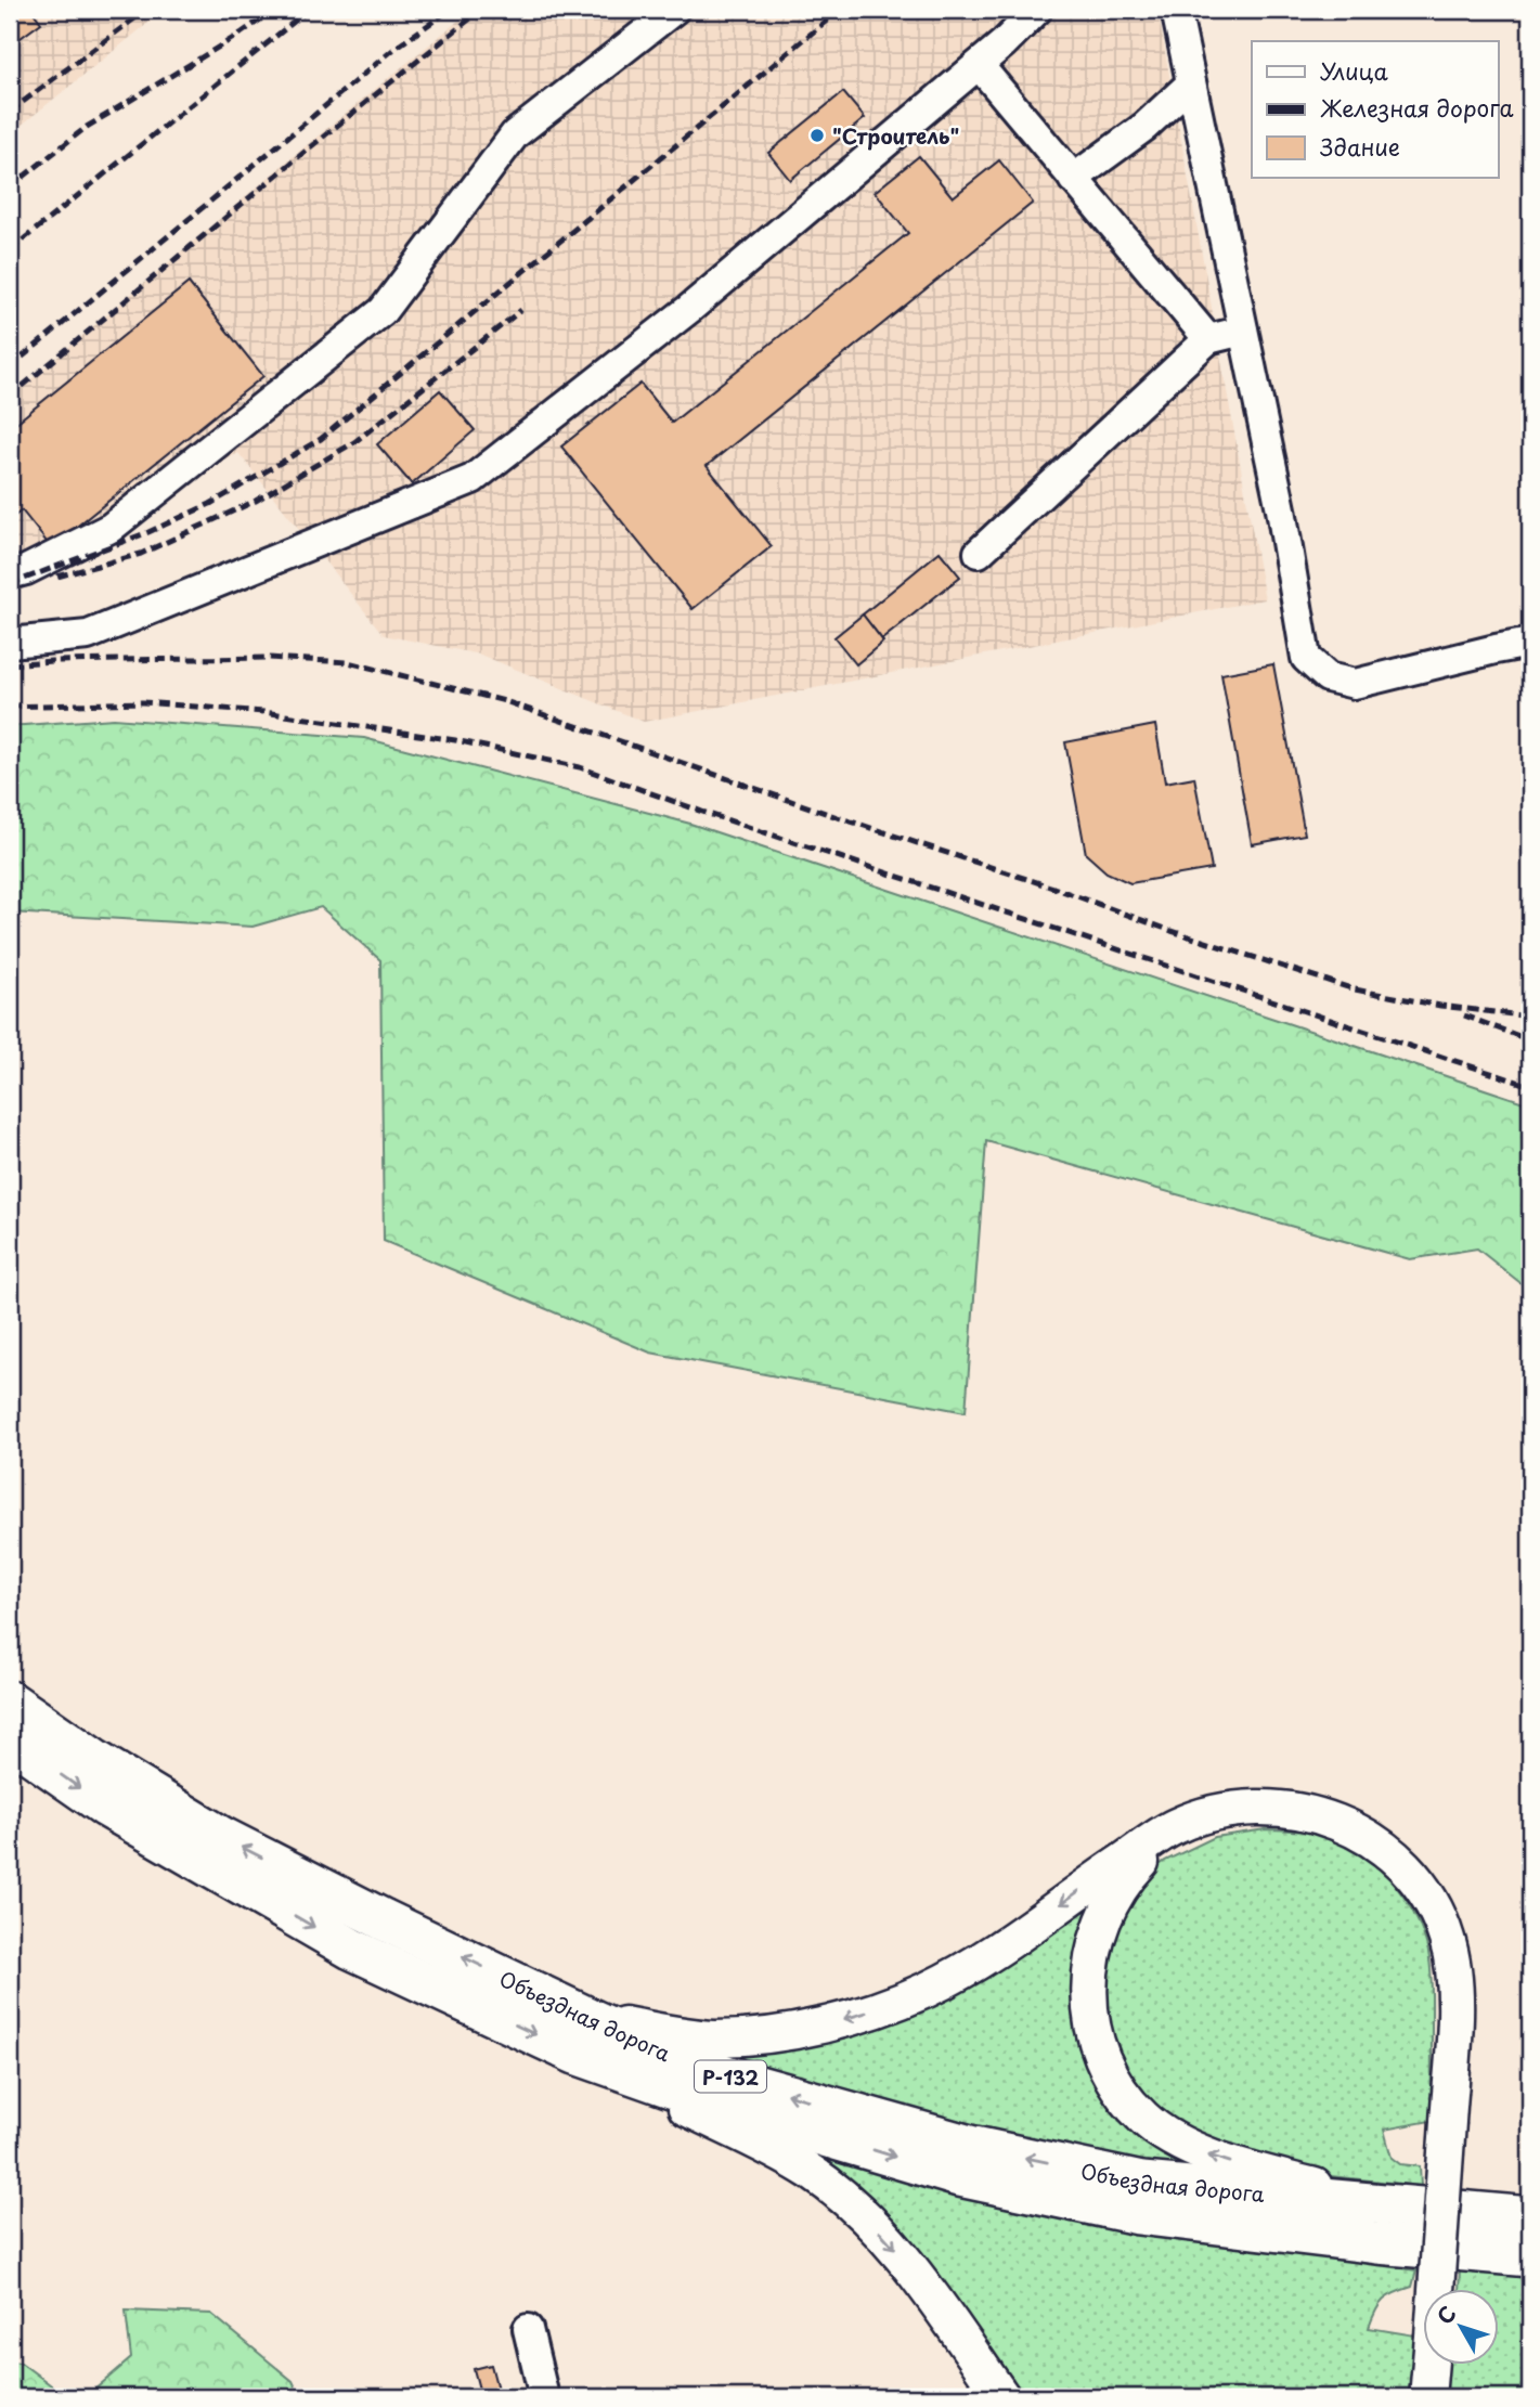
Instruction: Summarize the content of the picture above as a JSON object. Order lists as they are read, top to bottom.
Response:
{
  "streets": {
    "highway": ["Объездная дорога", "Р-132"]
  },
  "places": ["\"Строитель\""],
  "legend": ["Улица", "Железная дорога", "Здание"],
  "north": "top left"
}
